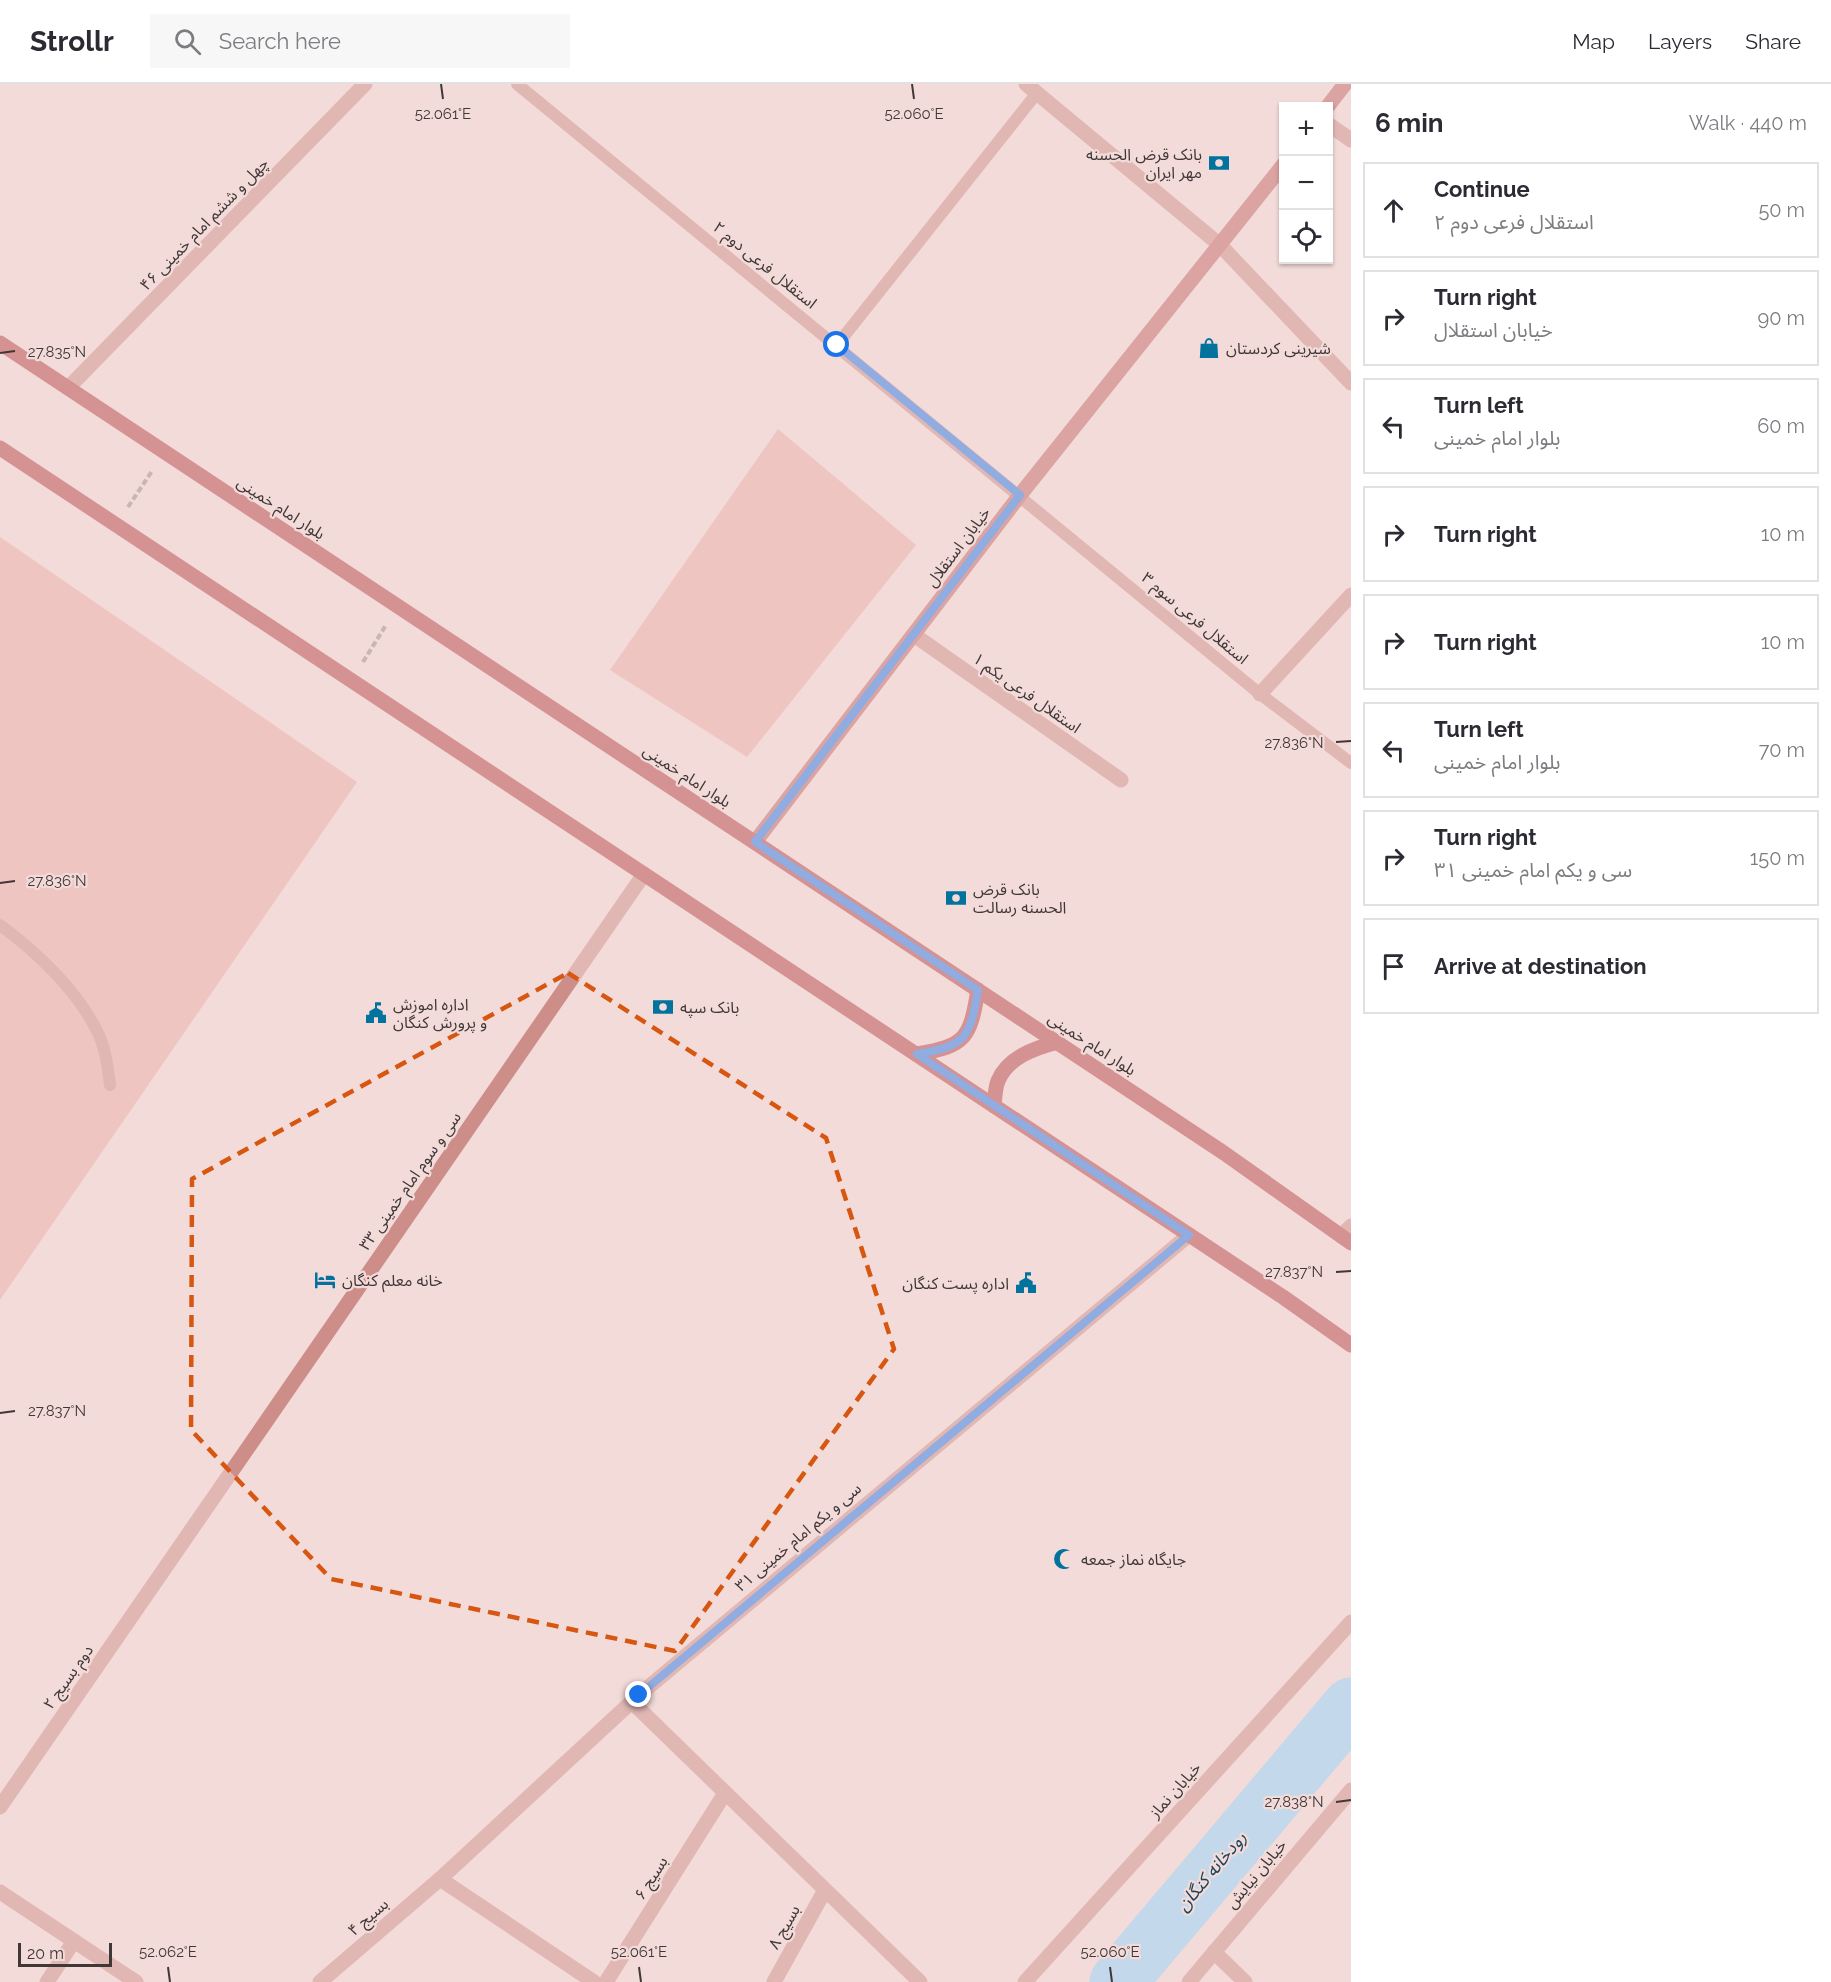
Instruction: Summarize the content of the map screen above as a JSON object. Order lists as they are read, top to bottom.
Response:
{
  "streets": {
    "main road": ["بلوار امام خمینی", "خیابان استقلال"],
    "street": [
      "چهل و ششم امام خمینی ۴۶",
      "استقلال فرعی یکم ۱",
      "سی و سوم امام خمینی ۳۳",
      "سی و یکم امام خمینی ۳۱",
      "دوم بسیج ۲",
      "خیابان نماز",
      "خیابان نیایش",
      "بسیج ۶",
      "بسیج ۴",
      "بسیج ۸"
    ],
    "lane": ["استقلال فرعی دوم ۲", "استقلال فرعی سوم ۳"]
  },
  "crossings": [
    ["چهل و ششم امام خمینی ۴۶", "بلوار امام خمینی"],
    ["استقلال فرعی دوم ۲", "خیابان استقلال"],
    ["استقلال فرعی دوم ۲", "استقلال فرعی سوم ۳"],
    ["بلوار امام خمینی", "خیابان استقلال"],
    ["خیابان استقلال", "استقلال فرعی سوم ۳"],
    ["خیابان استقلال", "استقلال فرعی یکم ۱"],
    ["سی و سوم امام خمینی ۳۳", "دوم بسیج ۲"],
    ["سی و یکم امام خمینی ۳۱", "بسیج ۴"]
  ],
  "water": ["رودخانه کنگان"],
  "places": {
    "bank": ["بانک قرض الحسنه مهر ایران", "بانک قرض الحسنه رسالت", "بانک سپه"],
    "shop": ["شیرینی کردستان"],
    "public building": ["اداره اموزش و پرورش کنگان", "اداره پست کنگان"],
    "hotel": ["خانه معلم کنگان"],
    "mosque": ["جایگاه نماز جمعه"]
  },
  "scale_bar": "20 m",
  "page": {
    "header": "Strollr",
    "search": "Search here",
    "nav": ["Map", "Layers", "Share"],
    "heading": ["6 min", "Walk · 440 m"],
    "map_buttons": ["+", "−"],
    "list": [
      ["Continue", "استقلال فرعی دوم ۲", "50 m"],
      ["Turn right", "خیابان استقلال", "90 m"],
      ["Turn left", "بلوار امام خمینی", "60 m"],
      ["Turn right", "10 m"],
      ["Turn right", "10 m"],
      ["Turn left", "بلوار امام خمینی", "70 m"],
      ["Turn right", "سی و یکم امام خمینی ۳۱", "150 m"],
      "Arrive at destination"
    ],
    "scale": "20 m"
  },
  "coordinates": [
    "52.061°E",
    "52.060°E",
    "27.835°N",
    "27.836°N",
    "27.837°N",
    "27.838°N",
    "52.062°E"
  ]
}
